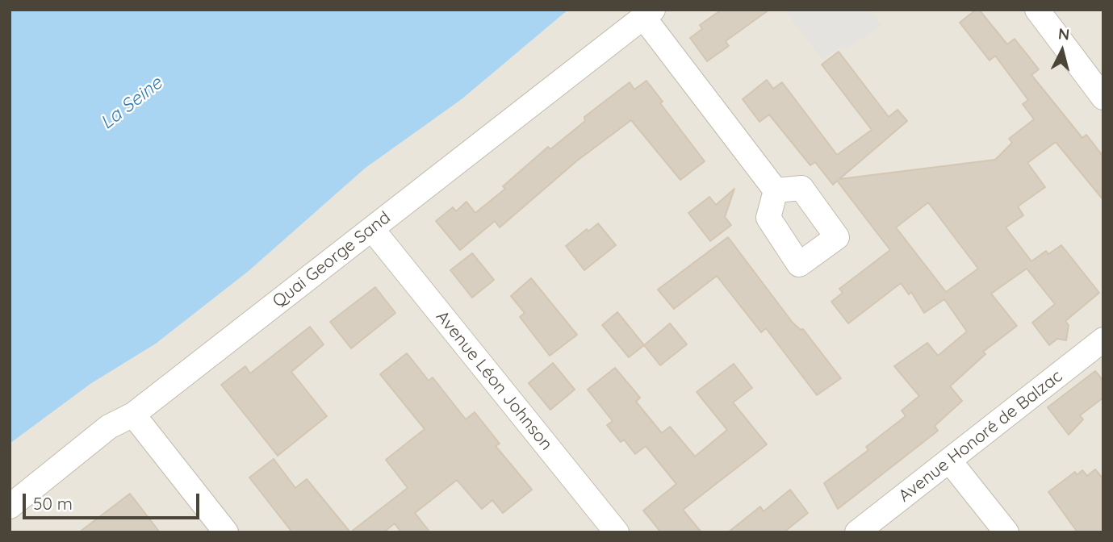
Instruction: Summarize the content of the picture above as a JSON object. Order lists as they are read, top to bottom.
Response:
{
  "streets": {
    "street": ["Quai George Sand", "Avenue Léon Johnson", "Avenue Honoré de Balzac"]
  },
  "crossings": [
    ["Quai George Sand", "Avenue Léon Johnson"]
  ],
  "water": ["La Seine"],
  "scale_bar": "50 m",
  "north": "top"
}
